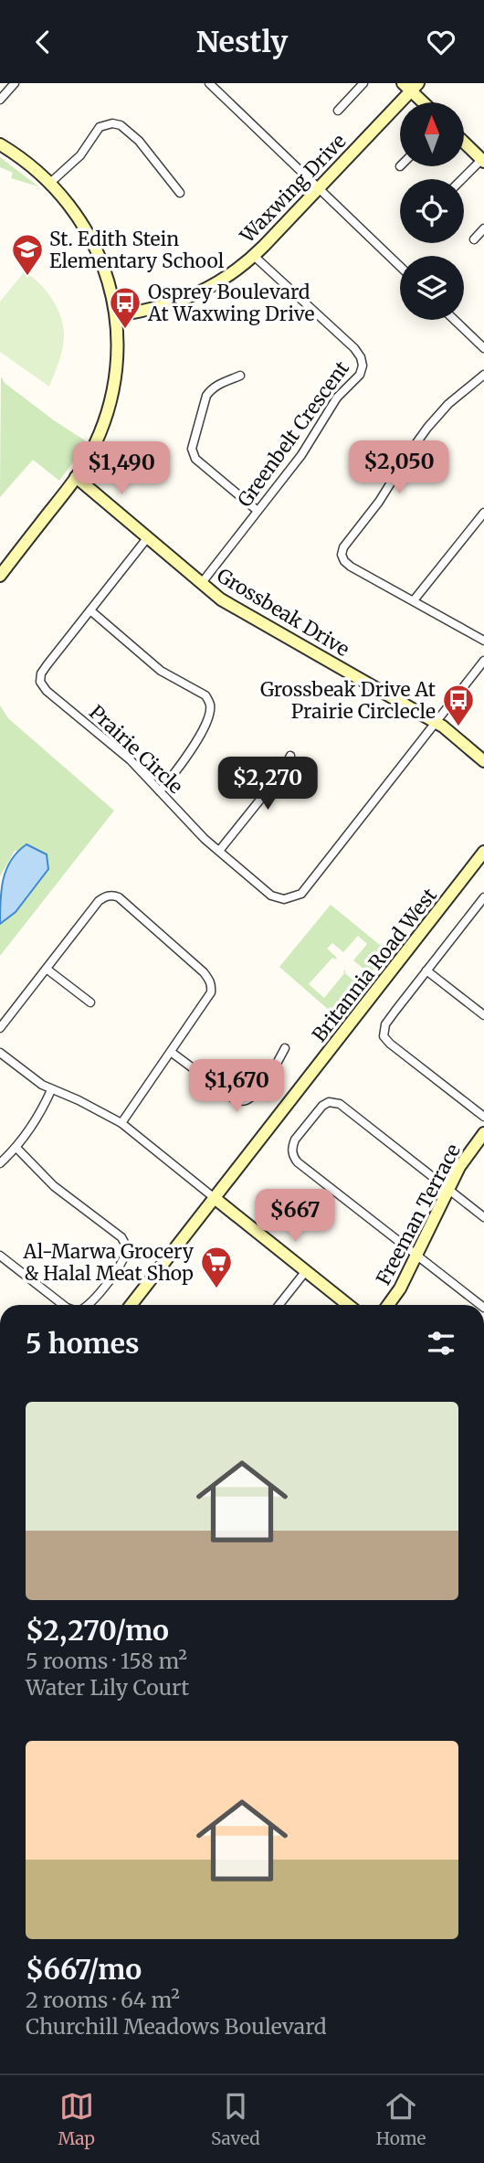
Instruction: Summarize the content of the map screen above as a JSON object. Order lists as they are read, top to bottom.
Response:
{
  "streets": {
    "street": [
      "Waxwing Drive",
      "Greenbelt Crescent",
      "Grossbeak Drive",
      "Prairie Circle",
      "Britannia Road West",
      "Freeman Terrace"
    ]
  },
  "crossings": [
    ["Waxwing Drive", "Greenbelt Crescent"],
    ["Greenbelt Crescent", "Grossbeak Drive"],
    ["Grossbeak Drive", "Prairie Circle"]
  ],
  "places": {
    "school or university": ["St. Edith Stein Elementary School"],
    "bus stop": ["Osprey Boulevard At Waxwing Drive", "Grossbeak Drive At Prairie Circlecle"],
    "supermarket": ["Al-Marwa Grocery & Halal Meat Shop"]
  },
  "north": "top",
  "page": {
    "header": "Nestly",
    "price": [
      "$2,050",
      "$1,490",
      "$2,270",
      "$1,670",
      "$667"
    ],
    "heading": "5 homes",
    "list": [
      {
        "name": "$2,270/mo",
        "note": "5 rooms · 158 m² · Water Lily Court"
      },
      {
        "name": "$667/mo",
        "note": "2 rooms · 64 m² · Churchill Meadows Boulevard"
      }
    ],
    "tabs": ["Map", "Saved", "Home"]
  }
}
